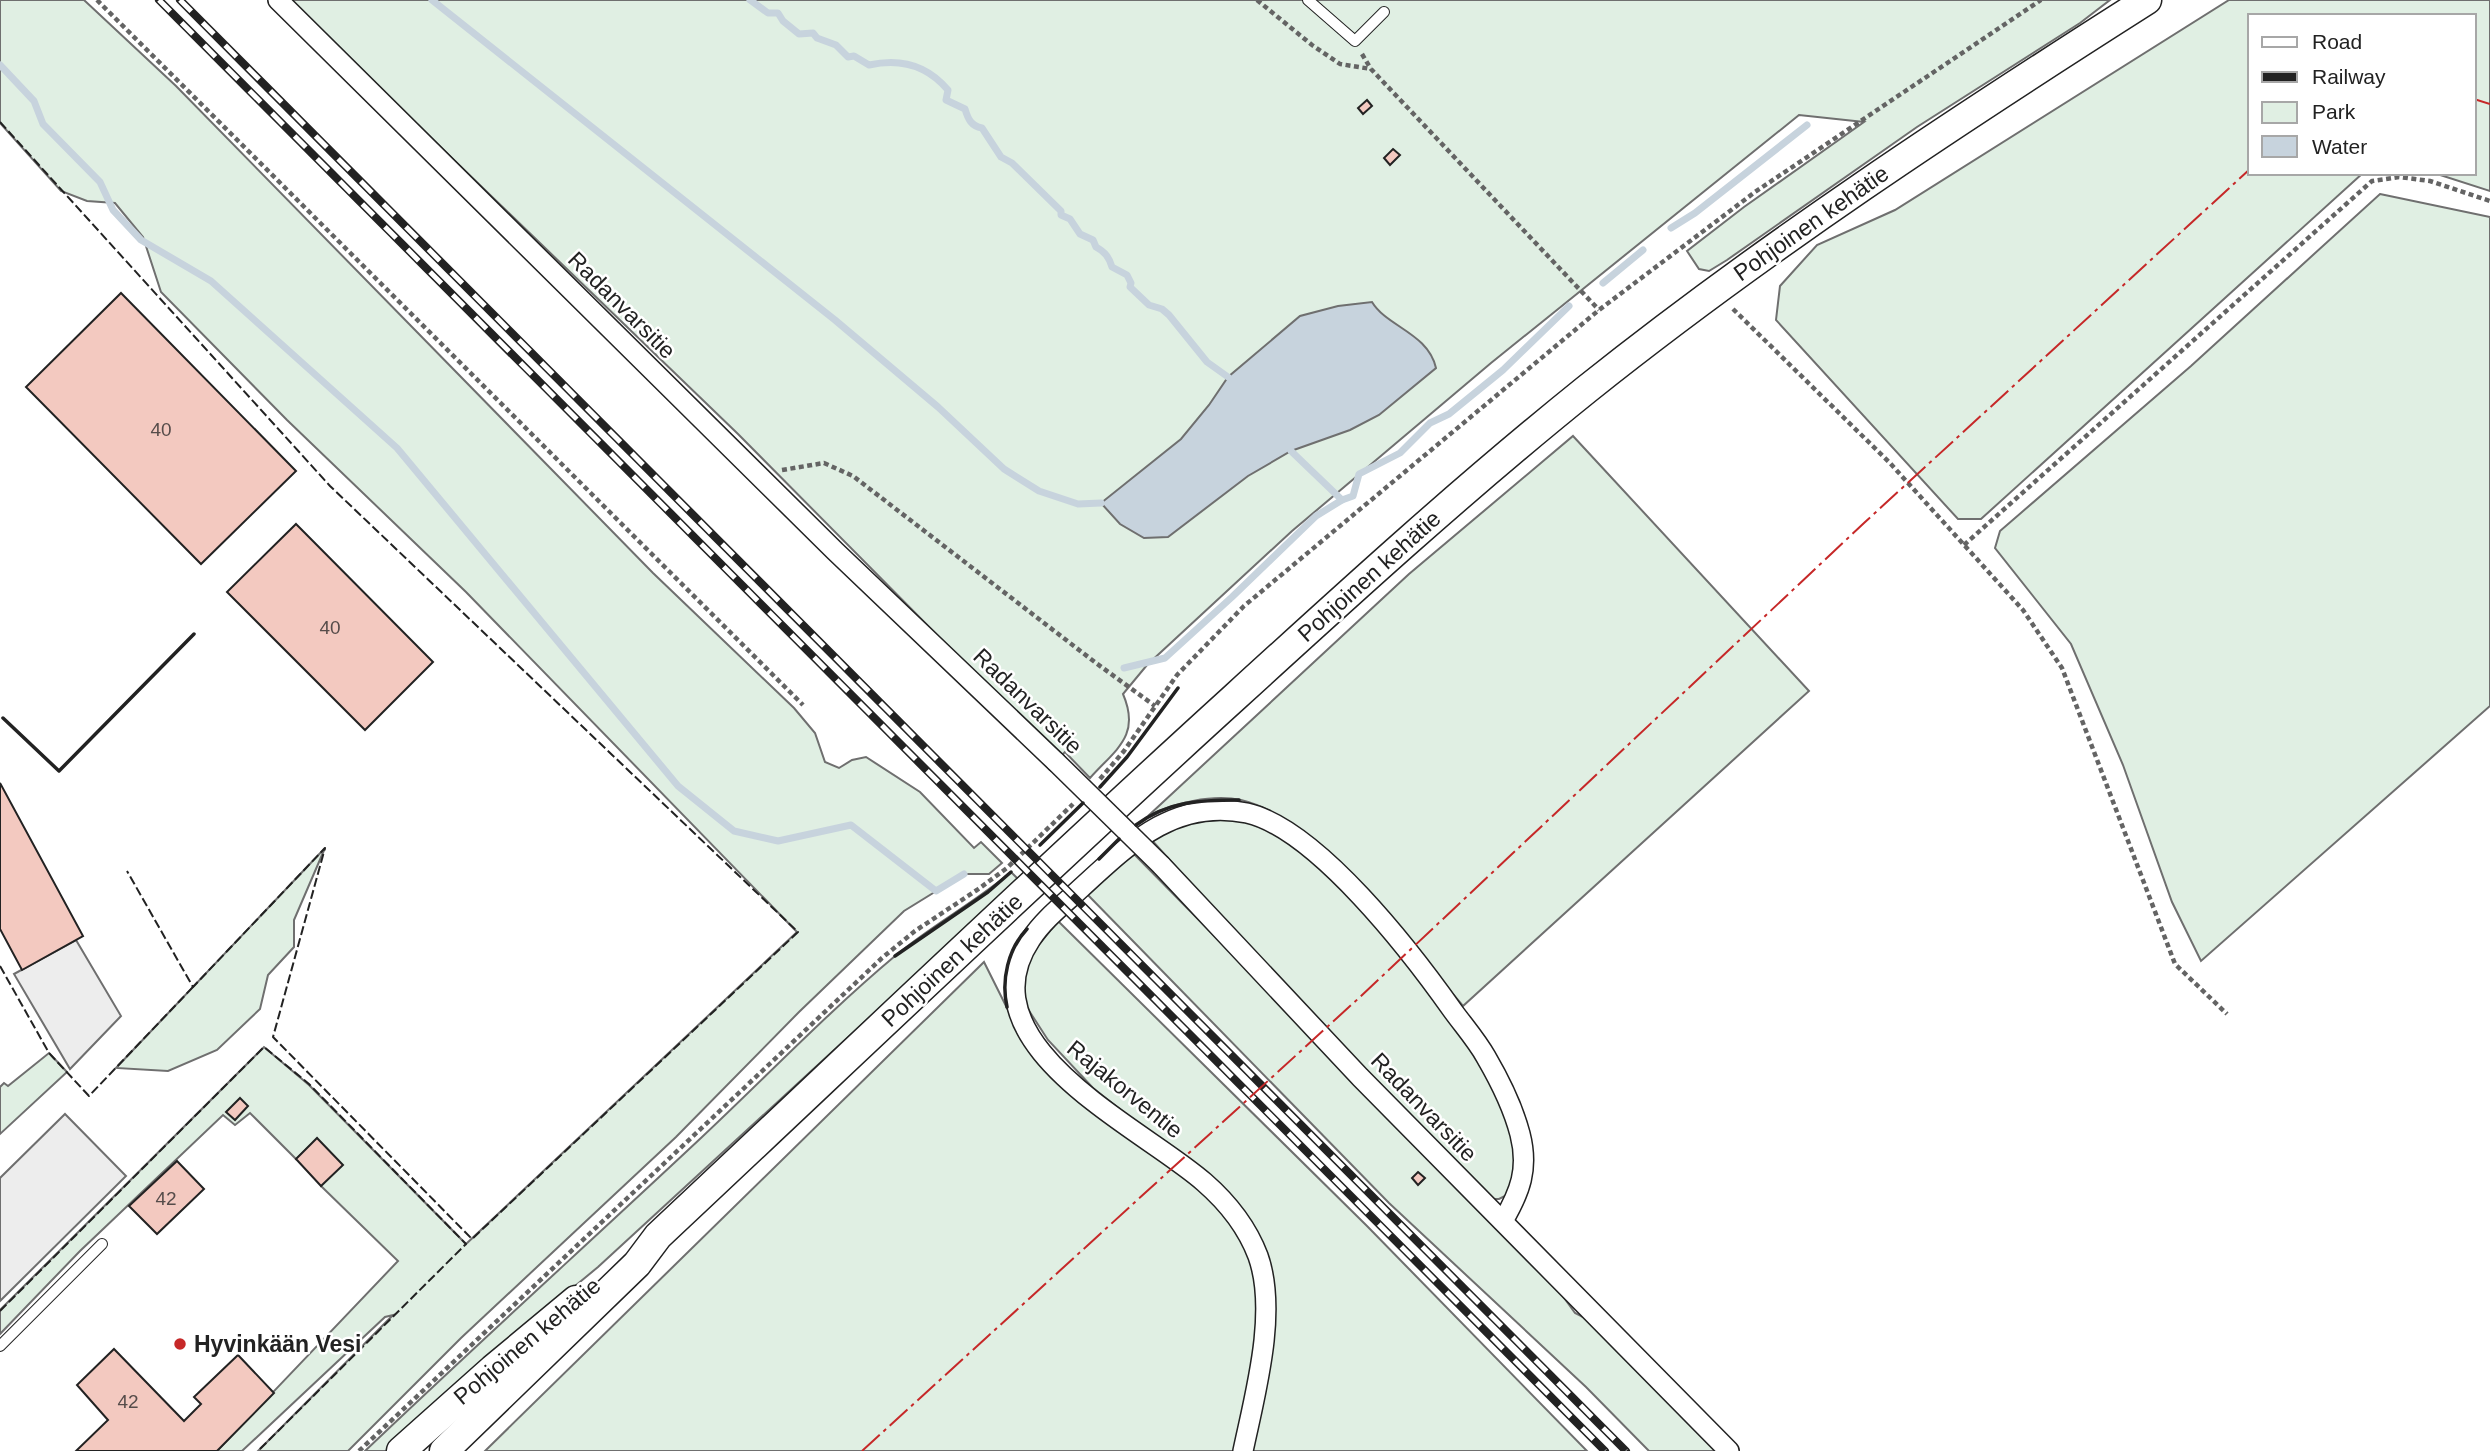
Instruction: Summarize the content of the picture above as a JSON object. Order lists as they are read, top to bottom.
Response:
{
  "streets": {
    "main road": ["Pohjoinen kehätie"],
    "street": ["Radanvarsitie", "Rajakorventie"]
  },
  "crossings": [
    ["Radanvarsitie", "Rajakorventie"]
  ],
  "places": ["Hyvinkään Vesi"],
  "house_numbers": [
    "40",
    "40",
    "42",
    "42"
  ],
  "legend": [
    "Road",
    "Railway",
    "Park",
    "Water"
  ]
}
